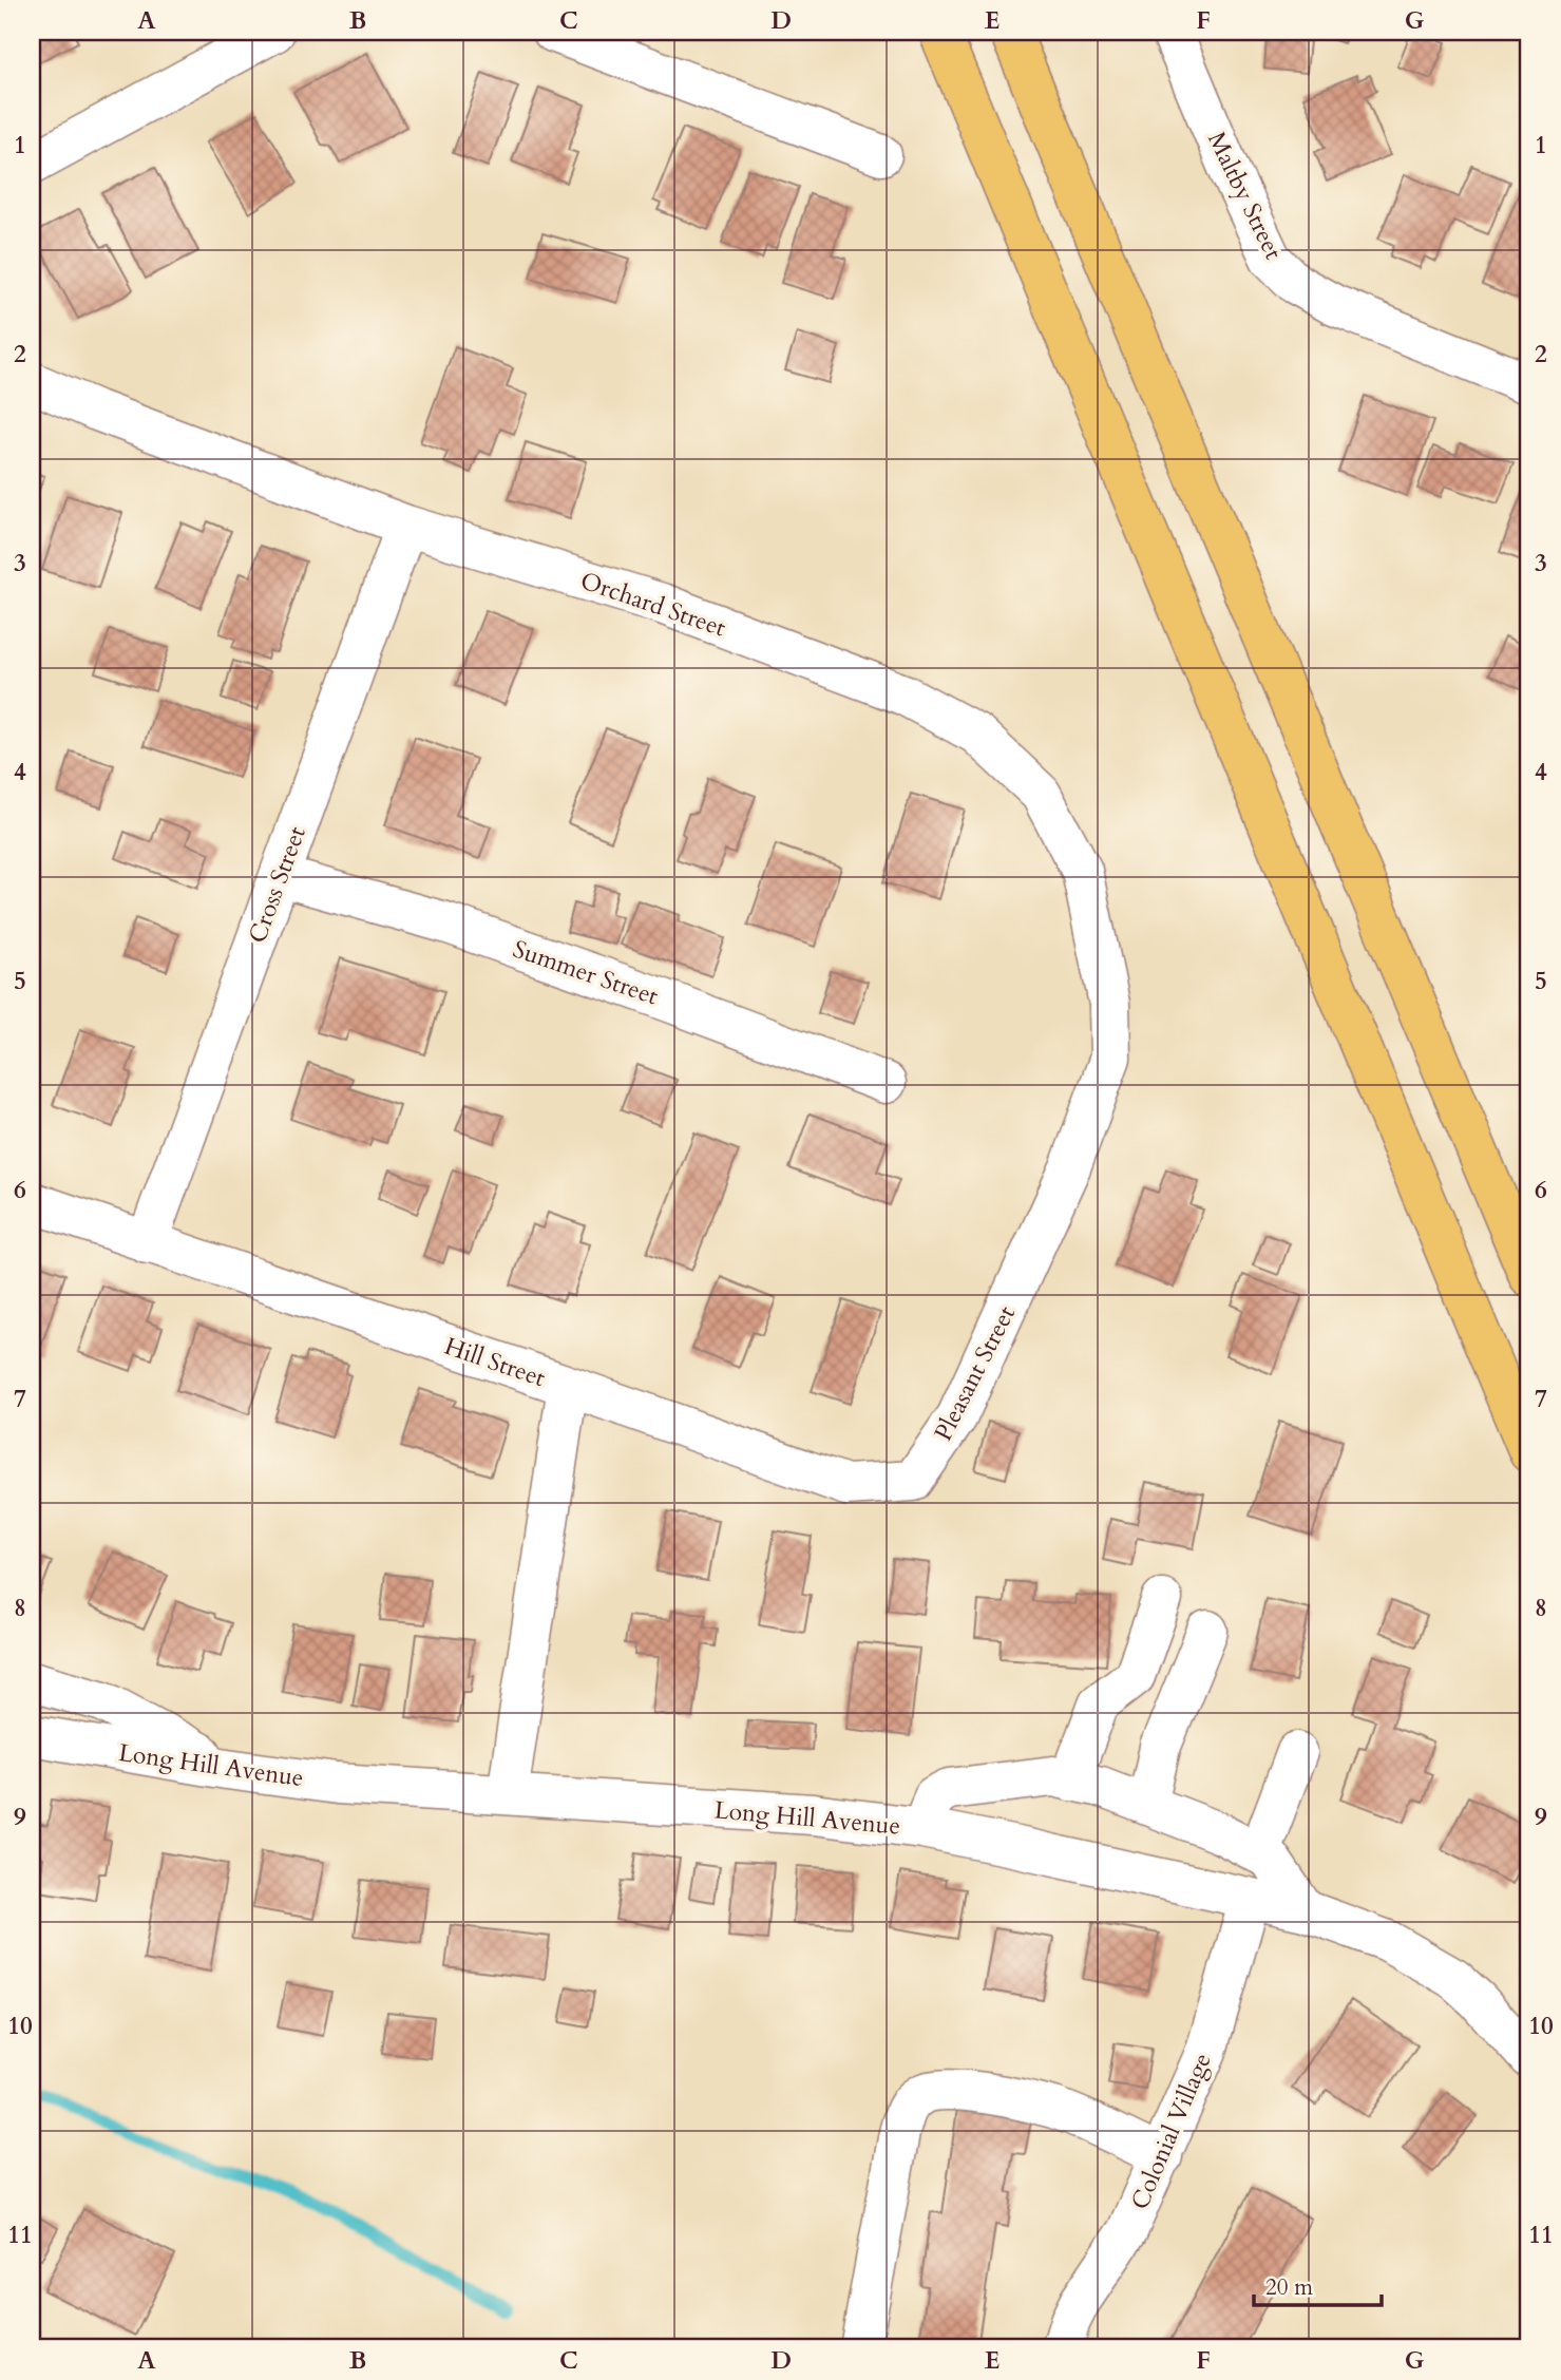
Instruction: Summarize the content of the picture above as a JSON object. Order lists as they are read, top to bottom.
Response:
{
  "streets": {
    "street": [
      "Maltby Street",
      "Orchard Street",
      "Cross Street",
      "Summer Street",
      "Hill Street",
      "Pleasant Street",
      "Long Hill Avenue",
      "Colonial Village"
    ]
  },
  "crossings": [
    ["Orchard Street", "Cross Street"],
    ["Orchard Street", "Pleasant Street"],
    ["Cross Street", "Summer Street"],
    ["Cross Street", "Hill Street"],
    ["Hill Street", "Pleasant Street"],
    ["Hill Street", "Long Hill Avenue"],
    ["Long Hill Avenue", "Colonial Village"]
  ],
  "scale_bar": "20 m",
  "grid": {
    "columns": [
      "A",
      "B",
      "C",
      "D",
      "E",
      "F",
      "G"
    ],
    "rows": [
      "1",
      "2",
      "3",
      "4",
      "5",
      "6",
      "7",
      "8",
      "9",
      "10",
      "11"
    ]
  }
}
